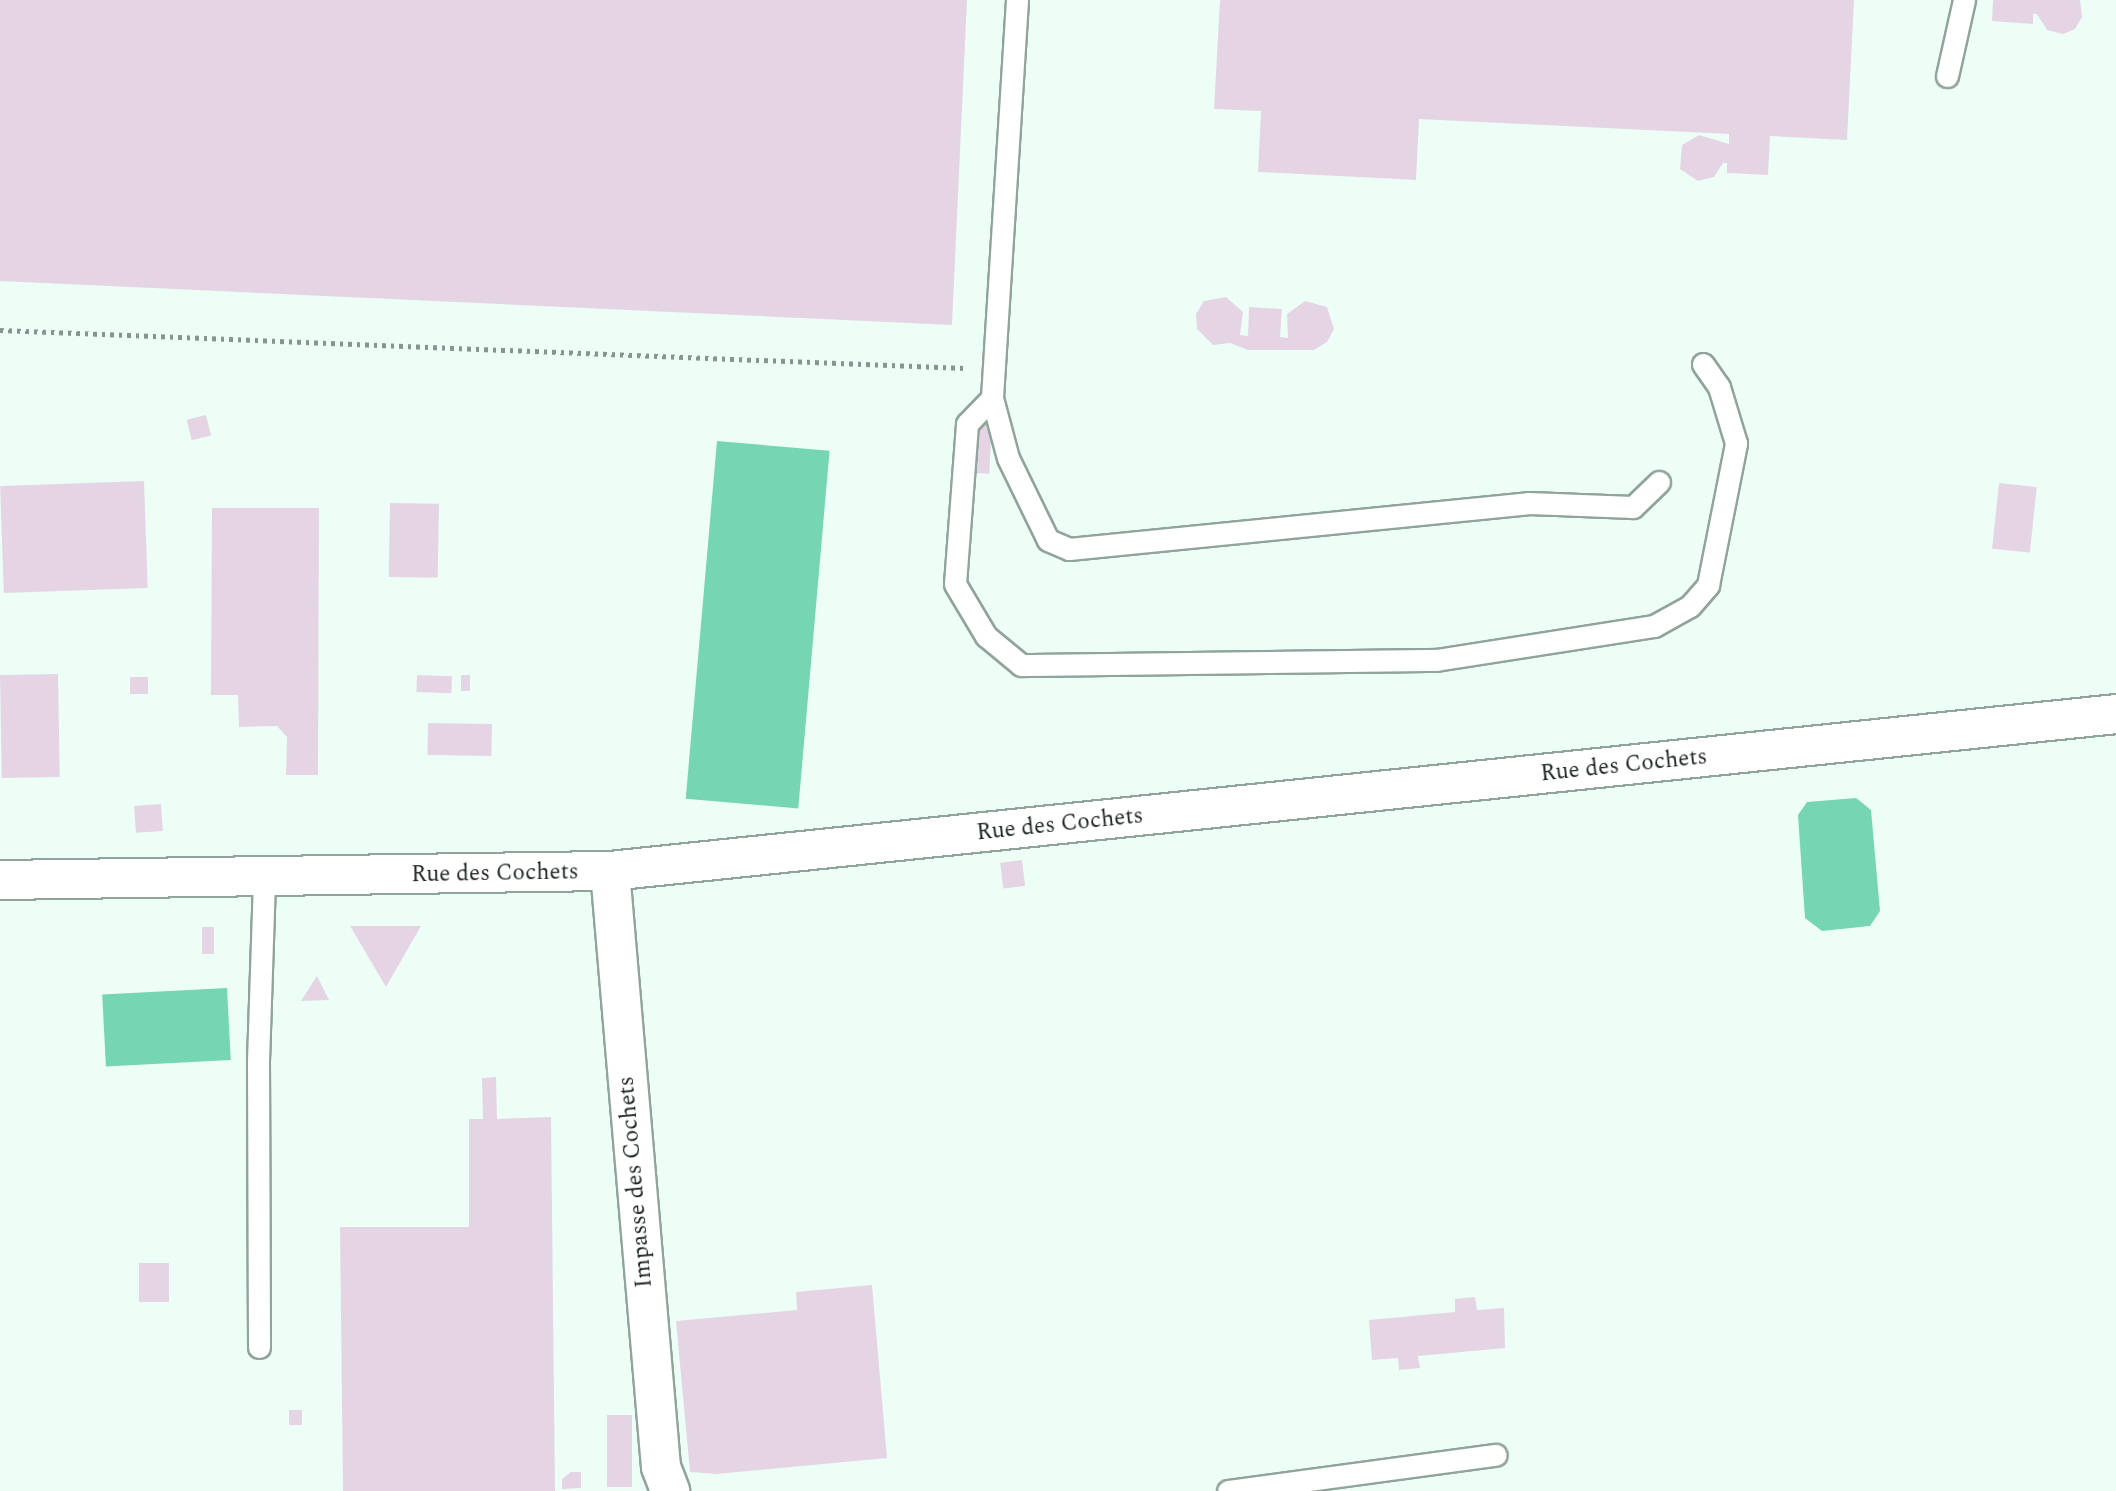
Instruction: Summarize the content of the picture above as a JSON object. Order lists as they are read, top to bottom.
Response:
{
  "streets": {
    "street": ["Rue des Cochets", "Impasse des Cochets"]
  },
  "crossings": [
    ["Rue des Cochets", "Impasse des Cochets"]
  ]
}
